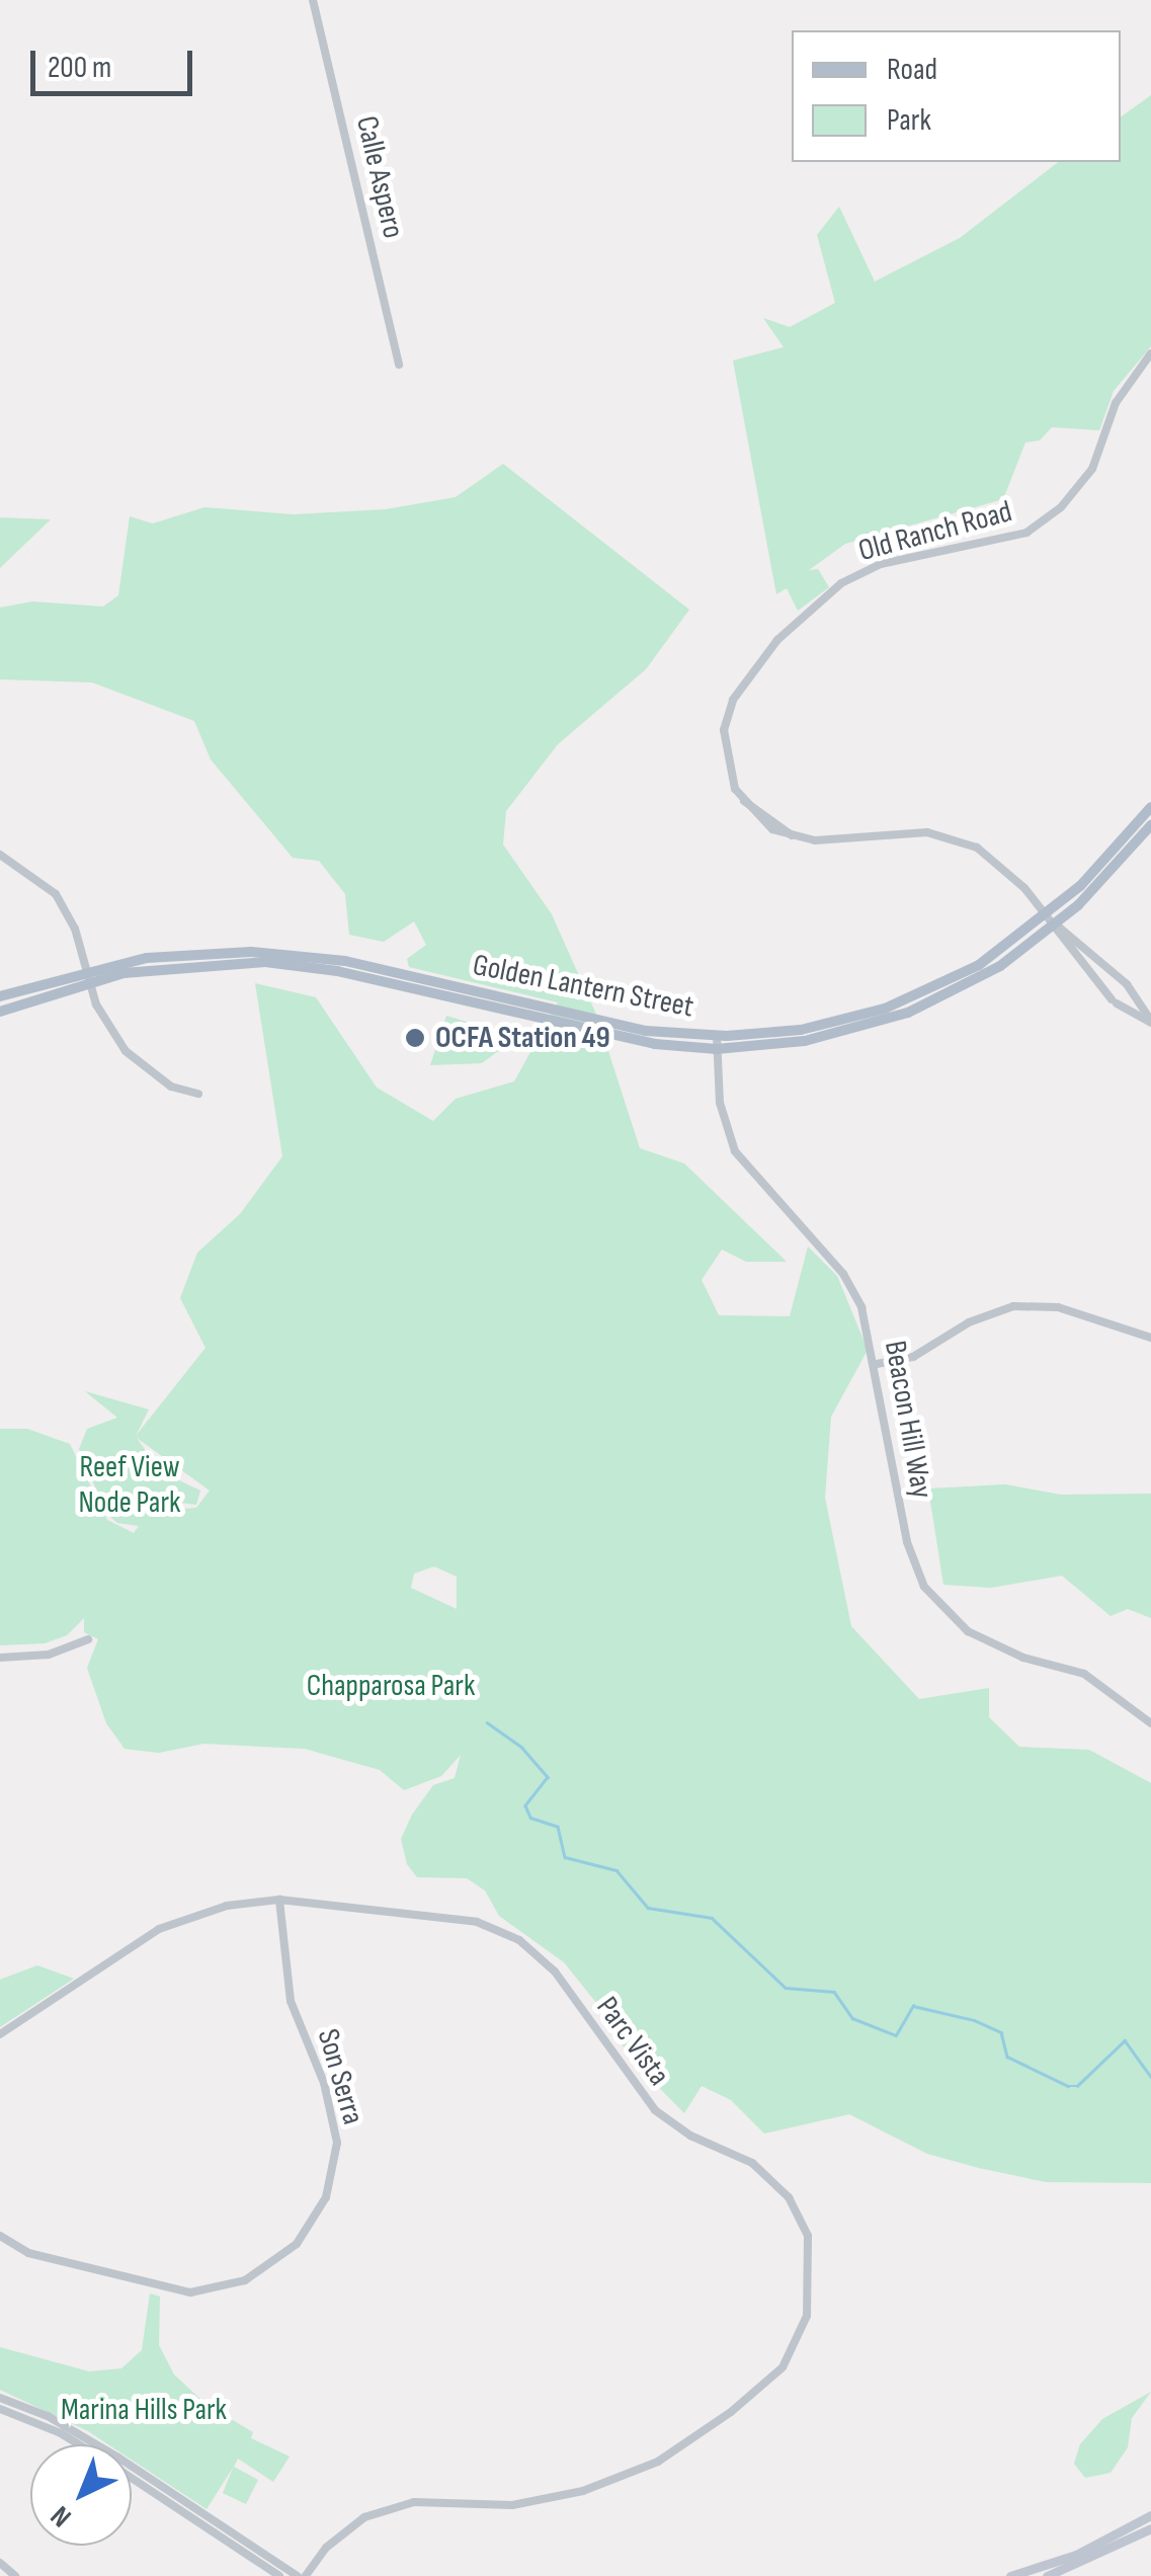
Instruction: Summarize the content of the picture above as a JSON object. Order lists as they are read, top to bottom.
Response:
{
  "streets": {
    "main road": ["Golden Lantern Street"],
    "street": [
      "Calle Aspero",
      "Old Ranch Road",
      "Beacon Hill Way",
      "Parc Vista",
      "Son Serra"
    ]
  },
  "crossings": [
    ["Old Ranch Road", "Golden Lantern Street"],
    ["Golden Lantern Street", "Beacon Hill Way"],
    ["Parc Vista", "Son Serra"]
  ],
  "parks": ["Reef View Node Park", "Chapparosa Park", "Marina Hills Park"],
  "places": ["OCFA Station 49"],
  "legend": ["Road", "Park"],
  "scale_bar": "200 m",
  "north": "bottom left"
}
